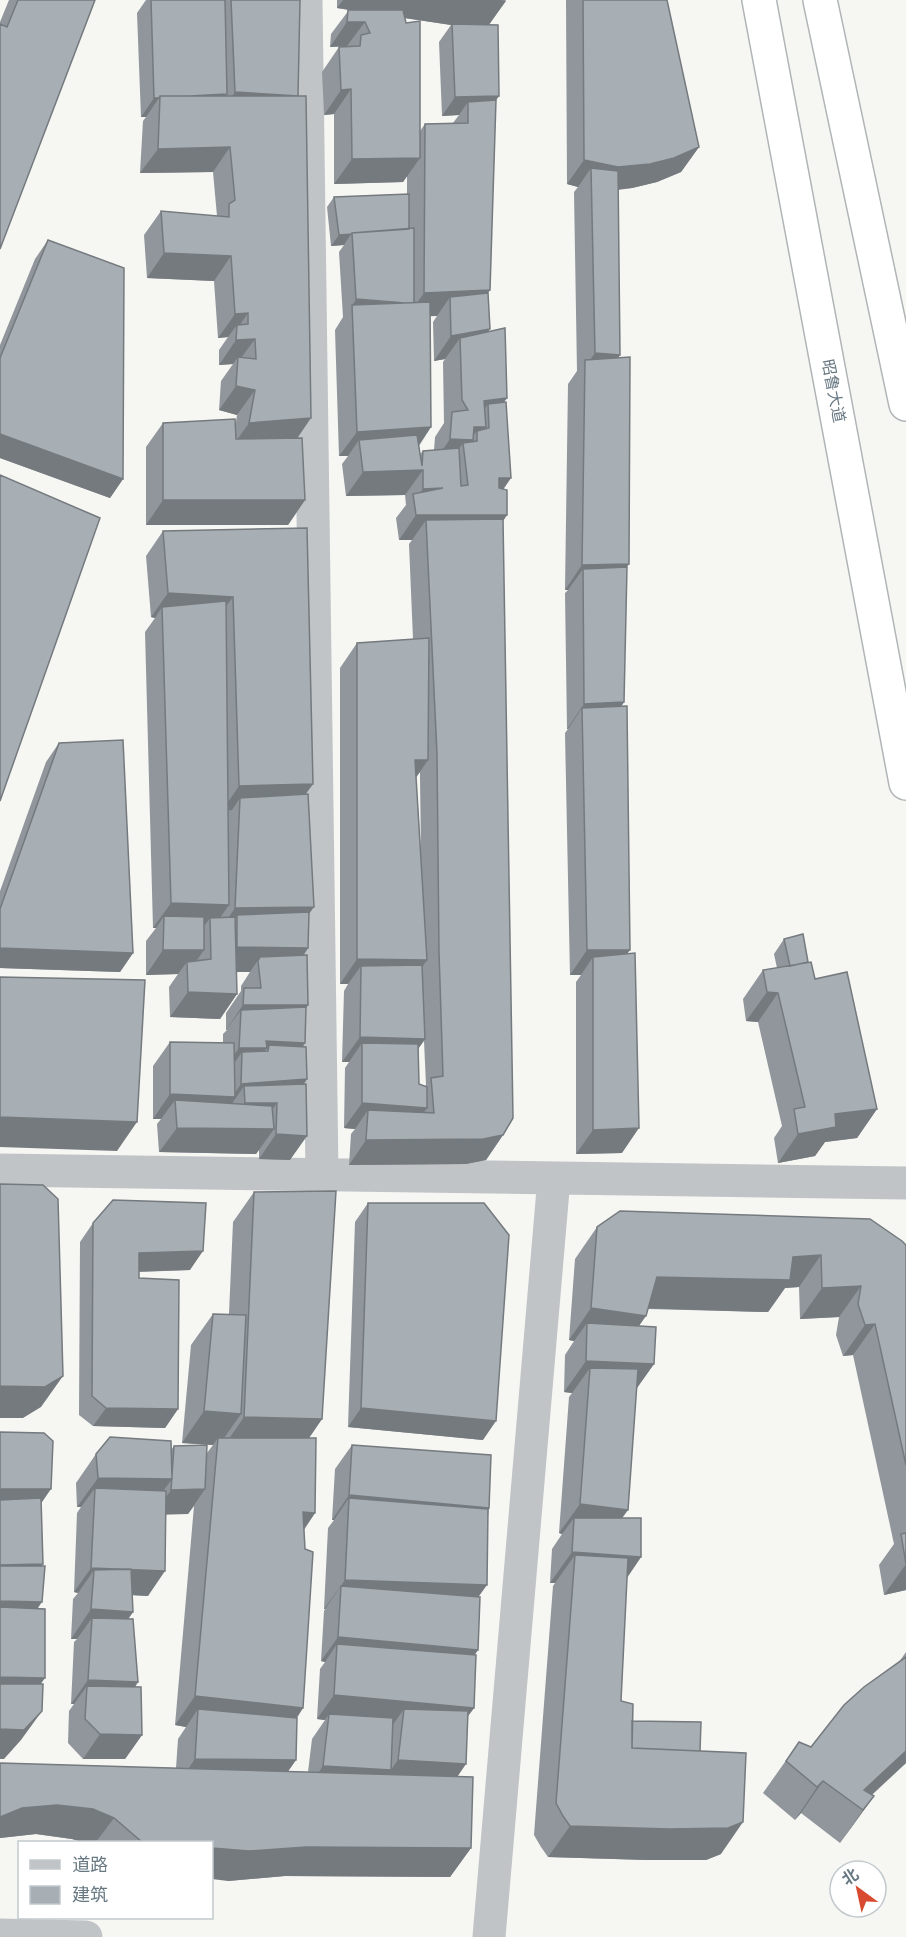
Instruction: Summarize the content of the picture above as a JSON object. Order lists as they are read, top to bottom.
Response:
{
  "streets": {
    "highway": ["昭鲁大道"]
  },
  "legend": ["道路", "建筑"],
  "north": "top left"
}
